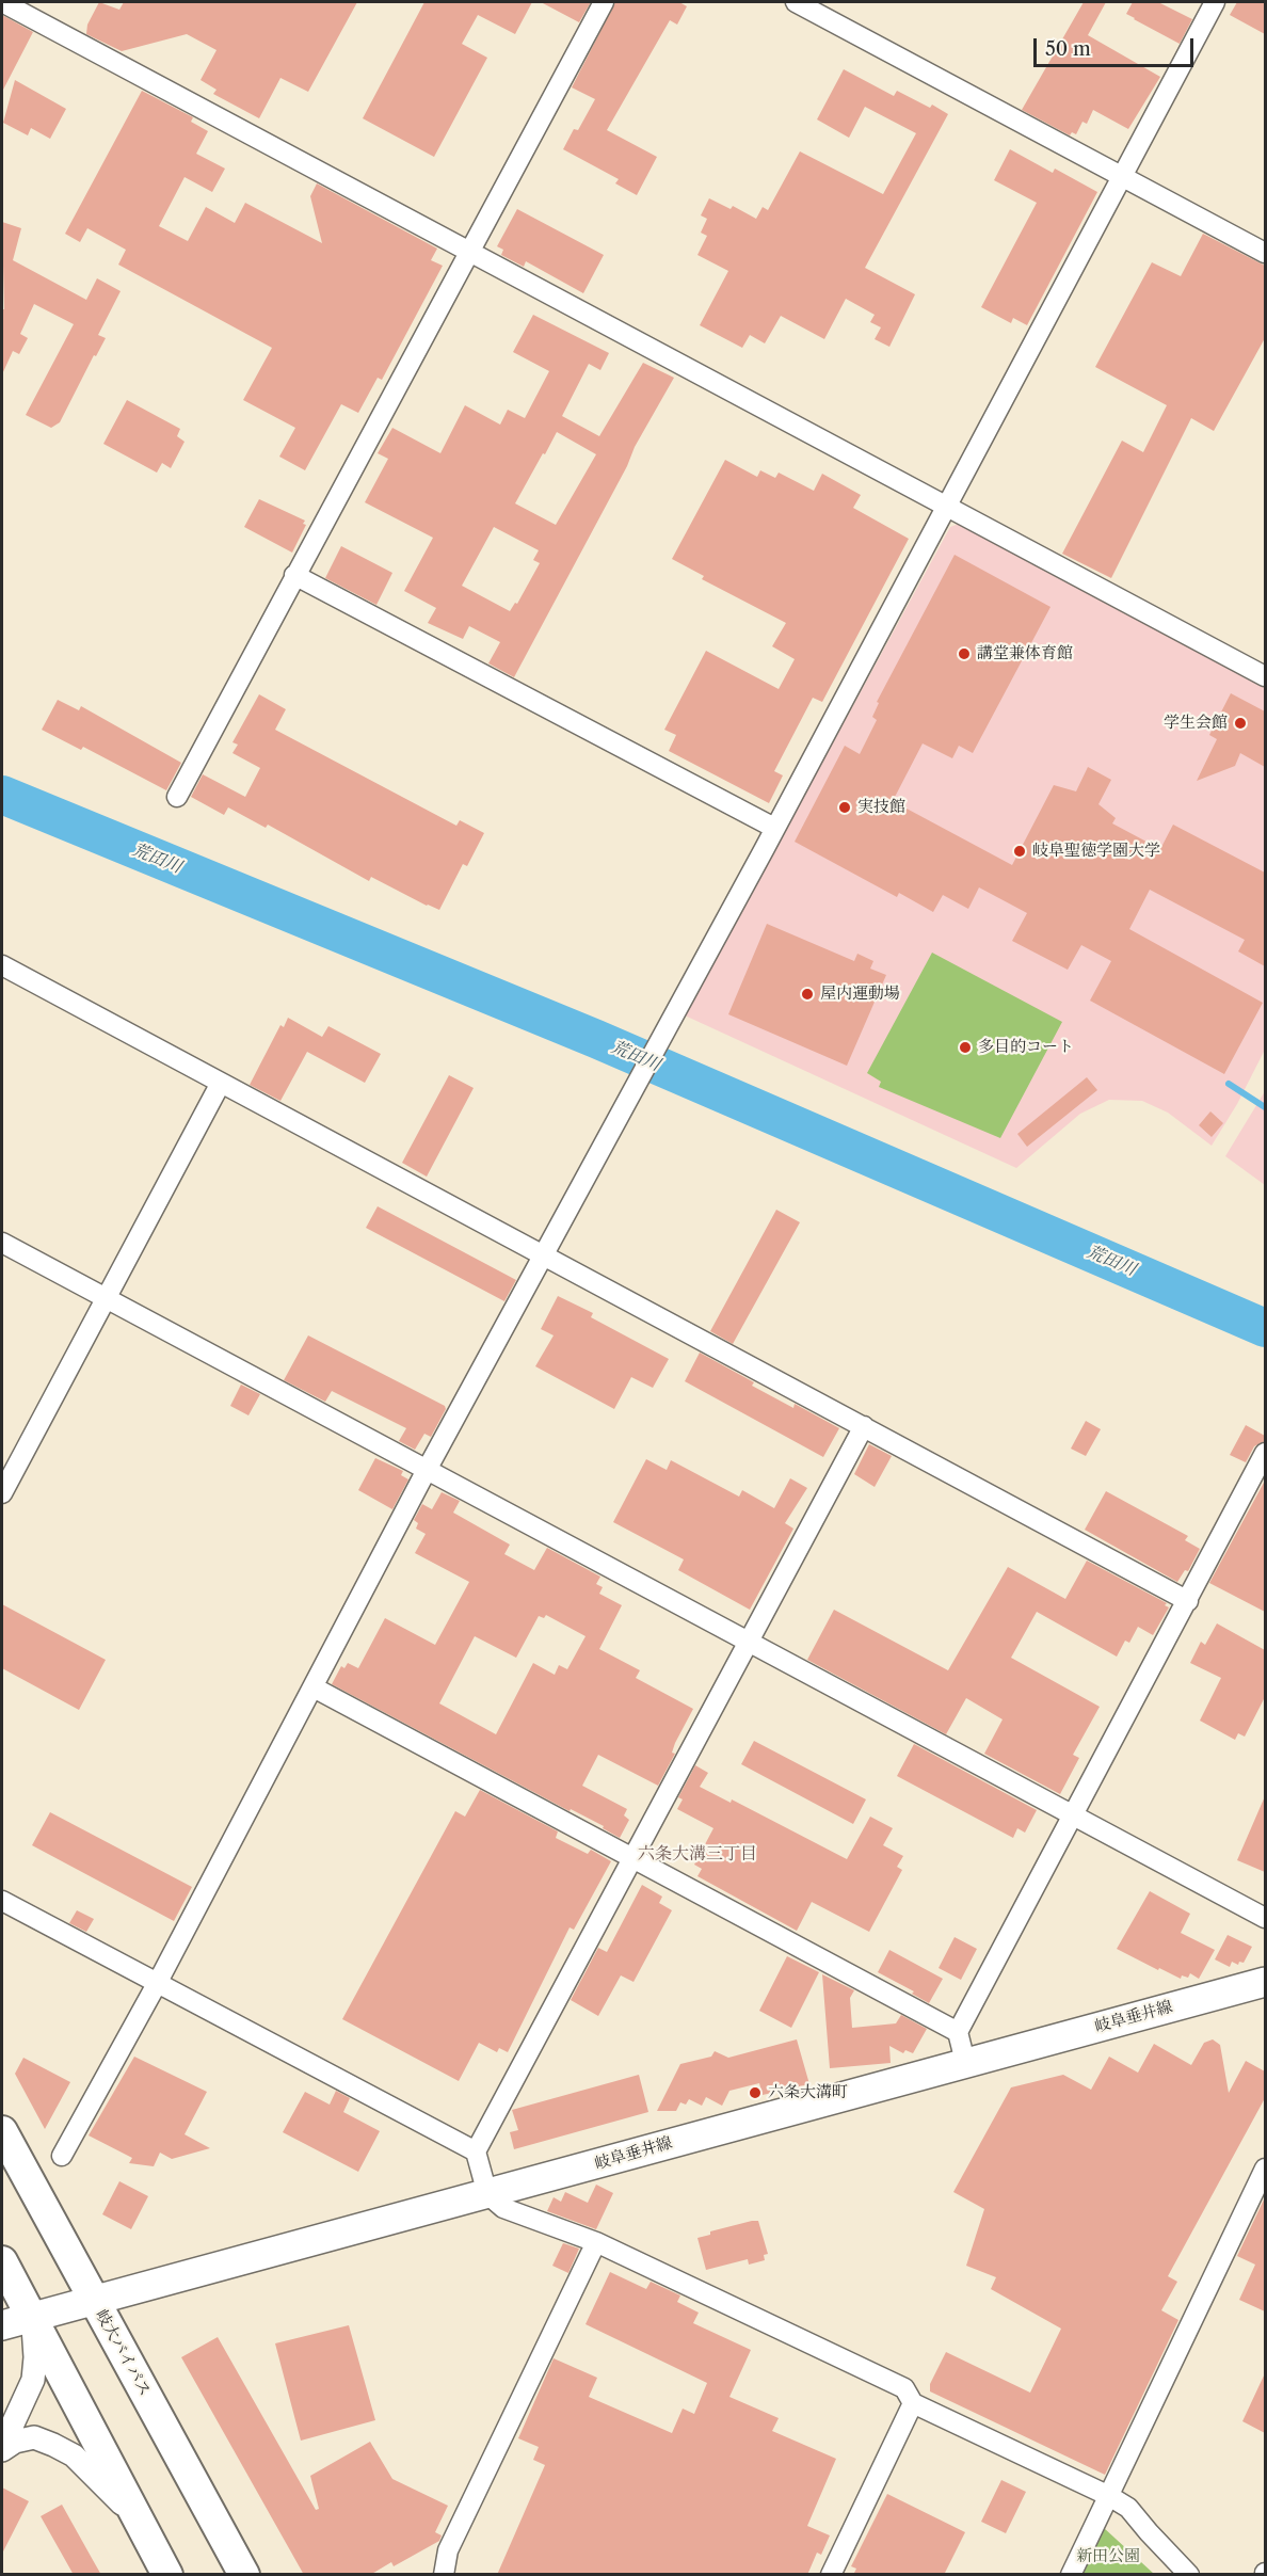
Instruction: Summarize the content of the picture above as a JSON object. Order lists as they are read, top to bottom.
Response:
{
  "streets": {
    "highway": ["岐大バイパス"],
    "main road": ["岐阜垂井線"]
  },
  "crossings": [
    ["岐阜垂井線", "岐大バイパス"]
  ],
  "districts": ["六条大溝三丁目"],
  "water": ["荒田川"],
  "parks": ["新田公園"],
  "places": [
    "講堂兼体育館",
    "学生会館",
    "実技館",
    "岐阜聖徳学園大学",
    "屋内運動場",
    "多目的コート",
    "六条大溝町"
  ],
  "scale_bar": "50 m"
}
